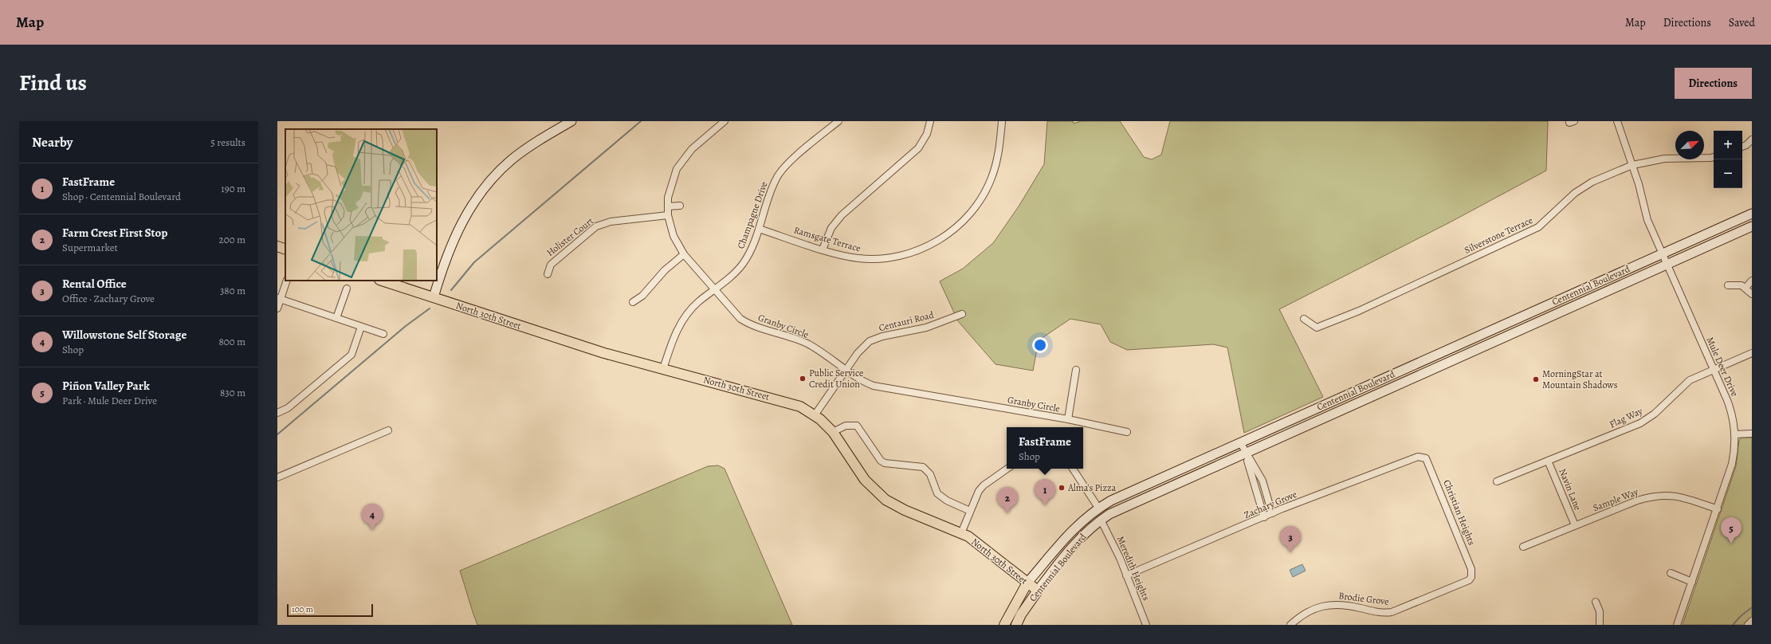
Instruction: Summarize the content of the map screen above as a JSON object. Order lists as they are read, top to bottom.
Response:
{
  "streets": {
    "main road": ["Centennial Boulevard", "North 30th Street"],
    "street": [
      "Champagne Drive",
      "Silverstone Terrace",
      "Holister Court",
      "Ramsgate Terrace",
      "Centauri Road",
      "Granby Circle",
      "Mule Deer Drive",
      "Flag Way",
      "Navin Lane",
      "Sample Way",
      "Zachary Grove",
      "Christian Heights",
      "Meredith Heights",
      "Brodie Grove"
    ]
  },
  "crossings": [
    ["Champagne Drive", "Ramsgate Terrace"],
    ["Champagne Drive", "North 30th Street"],
    ["Champagne Drive", "Granby Circle"],
    ["Silverstone Terrace", "Mule Deer Drive"],
    ["Holister Court", "Granby Circle"],
    ["Centennial Boulevard", "North 30th Street"],
    ["Centennial Boulevard", "Mule Deer Drive"],
    ["Centennial Boulevard", "Meredith Heights"],
    ["North 30th Street", "Centauri Road"],
    ["Centauri Road", "Granby Circle"],
    ["Mule Deer Drive", "Flag Way"],
    ["Mule Deer Drive", "Sample Way"],
    ["Flag Way", "Navin Lane"],
    ["Navin Lane", "Sample Way"],
    ["Zachary Grove", "Christian Heights"],
    ["Zachary Grove", "Meredith Heights"],
    ["Christian Heights", "Brodie Grove"]
  ],
  "places": ["Public Service Credit Union", "MorningStar at Mountain Shadows", "Alma's Pizza"],
  "scale_bar": "100 m",
  "north": "top right",
  "page": {
    "header": "Map",
    "nav": ["Map", "Directions", "Saved"],
    "title": "Find us",
    "buttons": "Directions",
    "heading": ["Nearby", "5 results"],
    "map_buttons": ["+", "−"],
    "list": [
      {
        "mark": "1",
        "name": "FastFrame",
        "note": "Shop · Centennial Boulevard",
        "value": "190 m"
      },
      {
        "mark": "2",
        "name": "Farm Crest First Stop",
        "note": "Supermarket",
        "value": "200 m"
      },
      {
        "mark": "3",
        "name": "Rental Office",
        "note": "Office · Zachary Grove",
        "value": "380 m"
      },
      {
        "mark": "4",
        "name": "Willowstone Self Storage",
        "note": "Shop",
        "value": "800 m"
      },
      {
        "mark": "5",
        "name": "Piñon Valley Park",
        "note": "Park · Mule Deer Drive",
        "value": "830 m"
      }
    ],
    "popup": ["FastFrame", "Shop"],
    "pins": [
      "1",
      "2",
      "4",
      "5",
      "3"
    ],
    "scale": "100 m"
  }
}
